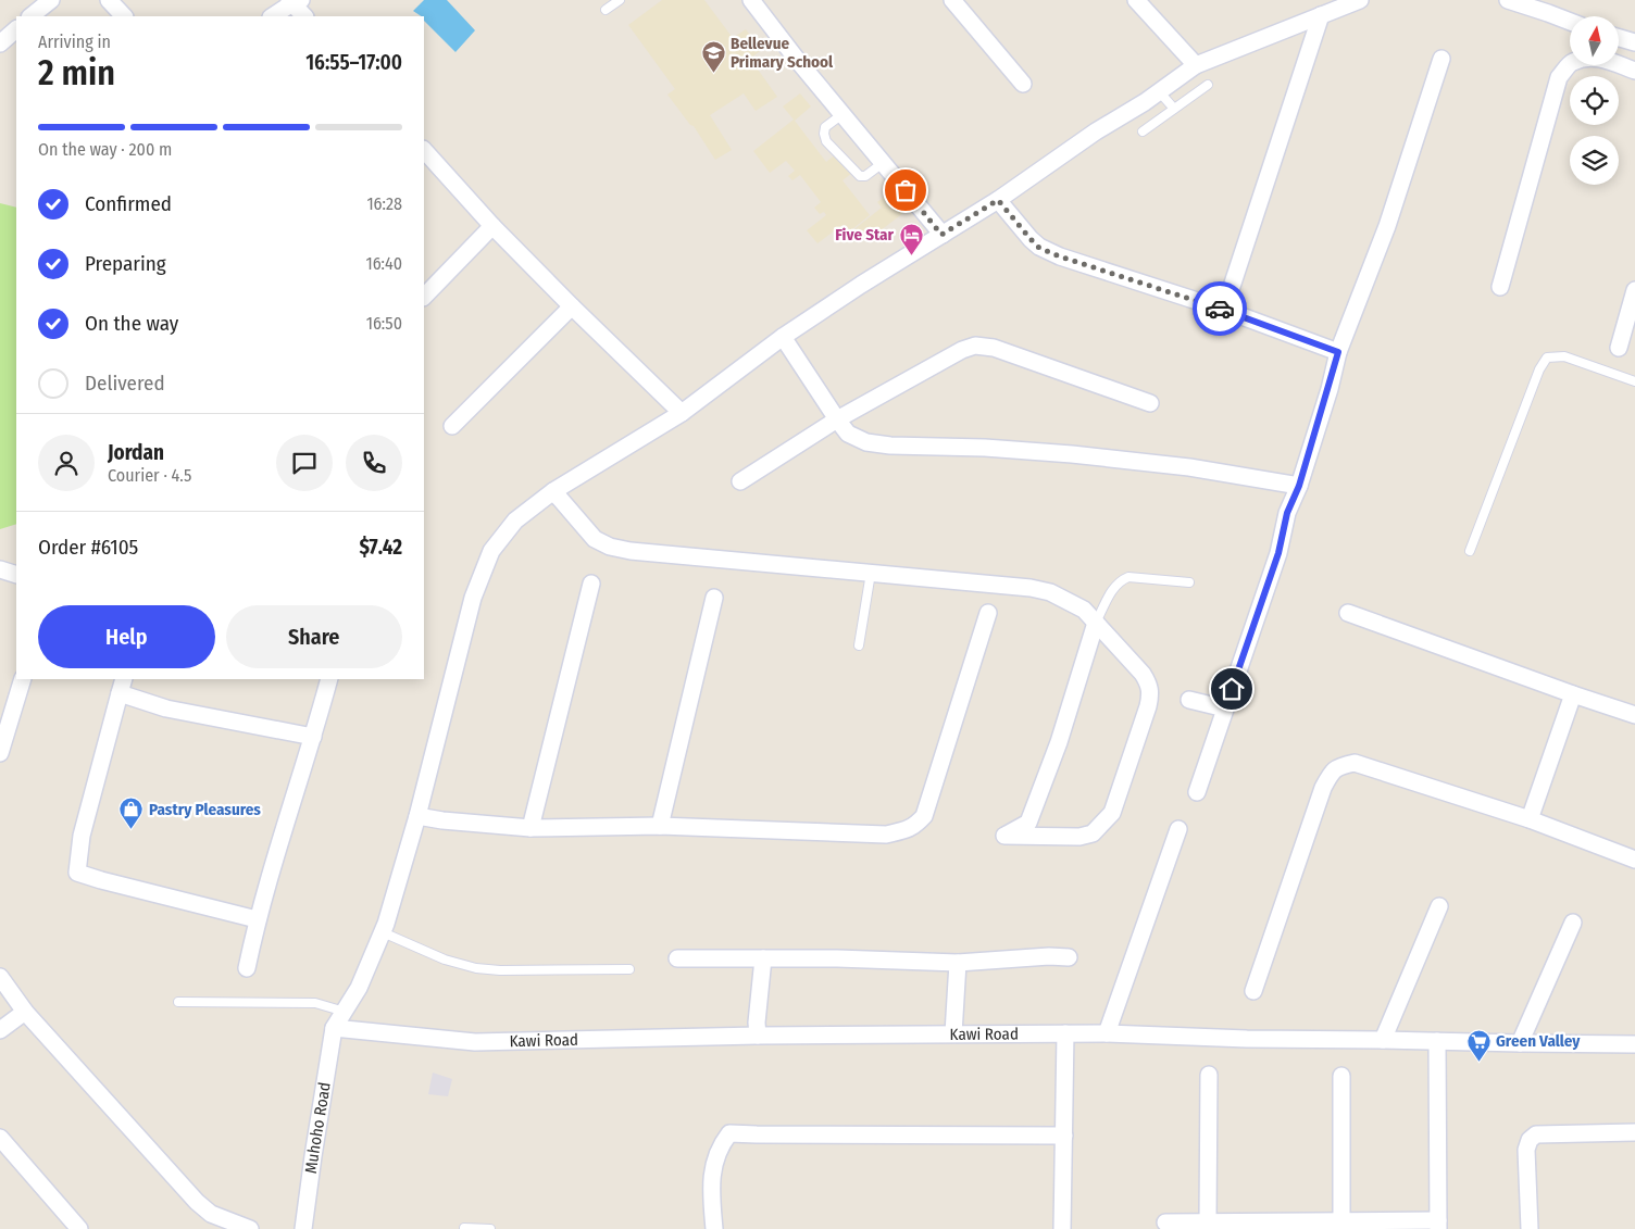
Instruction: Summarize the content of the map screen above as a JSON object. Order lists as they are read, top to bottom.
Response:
{
  "streets": {
    "street": ["Kawi Road", "Muhoho Road"]
  },
  "crossings": [
    ["Kawi Road", "Muhoho Road"]
  ],
  "places": {
    "school or university": ["Bellevue Primary School"],
    "hotel": ["Five Star"],
    "shop": ["Pastry Pleasures"],
    "supermarket": ["Green Valley"]
  },
  "north": "top",
  "page": {
    "heading": ["2 min", "Arriving in", "16:55–17:00"],
    "panel": [
      "Jordan",
      "Courier · 4.5",
      "Order #6105",
      "$7.42"
    ],
    "bar": "On the way · 200 m",
    "list": [
      ["Confirmed", "16:28"],
      ["Preparing", "16:40"],
      ["On the way", "16:50"],
      "Delivered"
    ],
    "buttons": ["Help", "Share"]
  }
}
